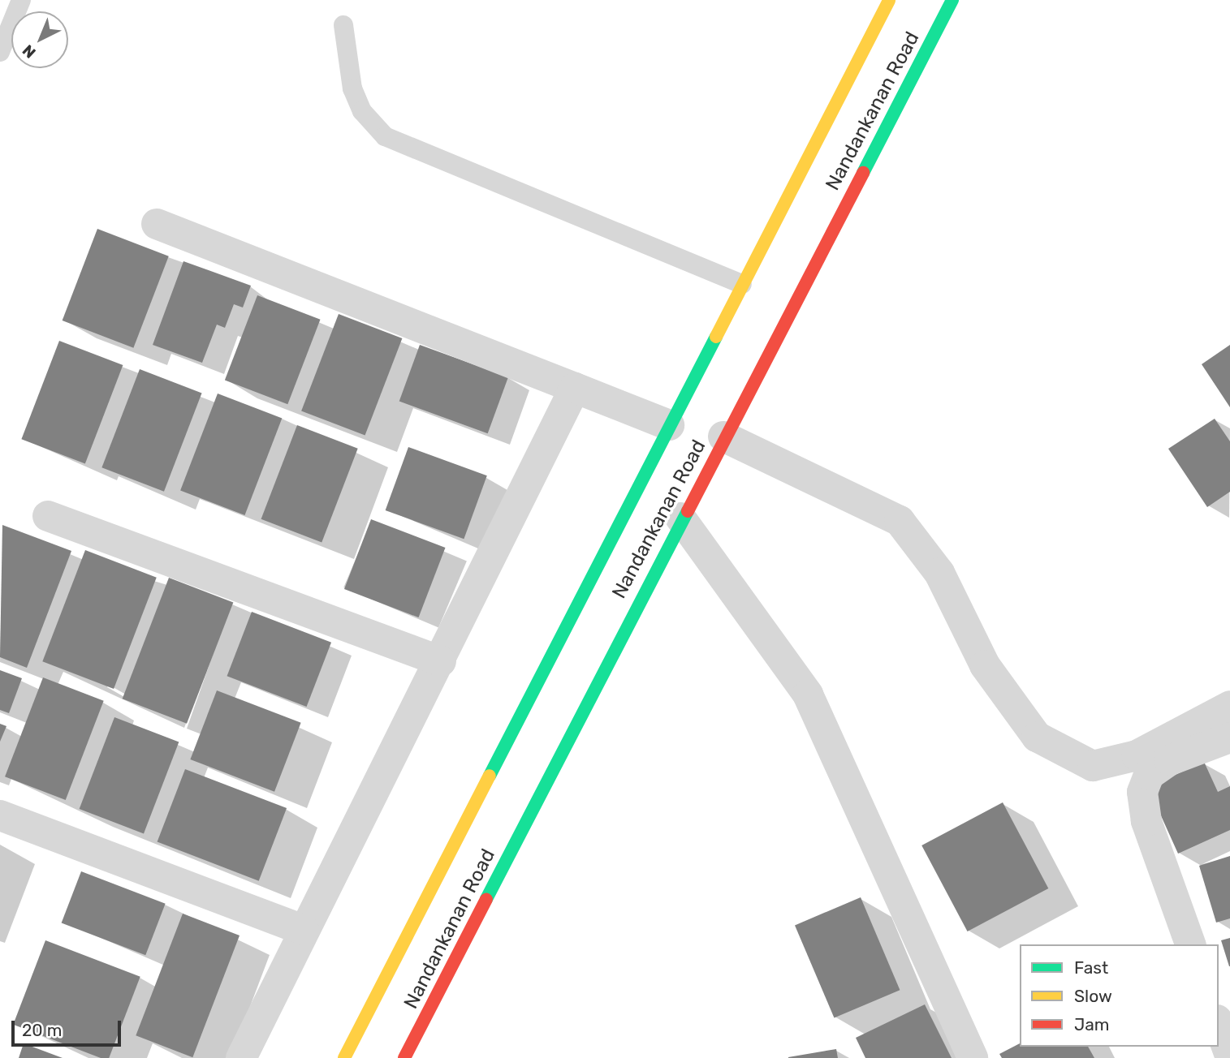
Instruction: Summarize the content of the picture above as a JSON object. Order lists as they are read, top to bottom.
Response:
{
  "streets": {
    "main road": ["Nandankanan Road"]
  },
  "legend": ["Fast", "Slow", "Jam"],
  "scale_bar": "20 m",
  "north": "bottom left"
}
